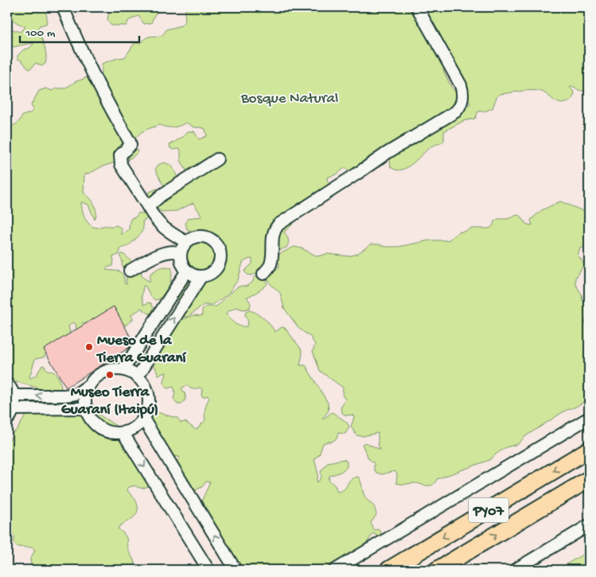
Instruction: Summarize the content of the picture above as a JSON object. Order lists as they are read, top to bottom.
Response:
{
  "streets": {
    "highway": ["PY07"]
  },
  "parks": ["Bosque Natural"],
  "places": ["Mueso de la Tierra Guaraní", "Museo Tierra Guaraní (Itaipú)"],
  "scale_bar": "100 m"
}
